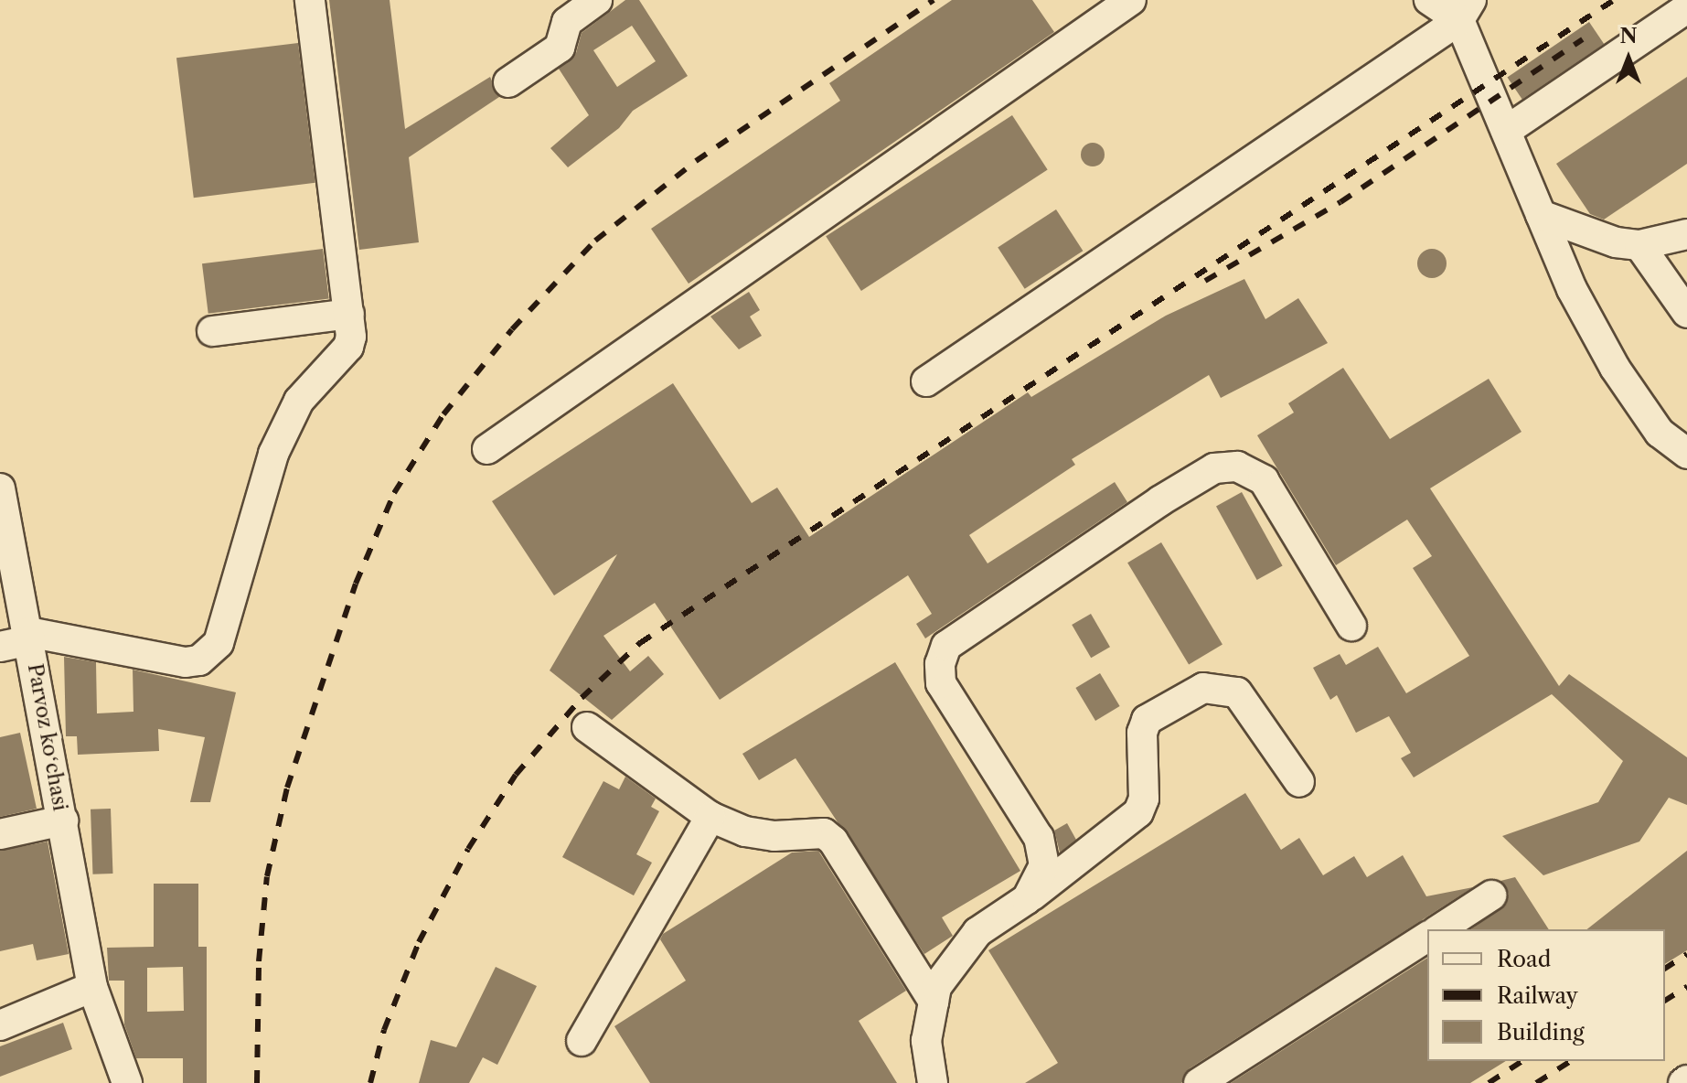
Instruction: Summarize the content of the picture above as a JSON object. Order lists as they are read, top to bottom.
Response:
{
  "streets": {
    "street": ["Parvoz koʻchasi"]
  },
  "legend": ["Road", "Railway", "Building"],
  "north": "top"
}
